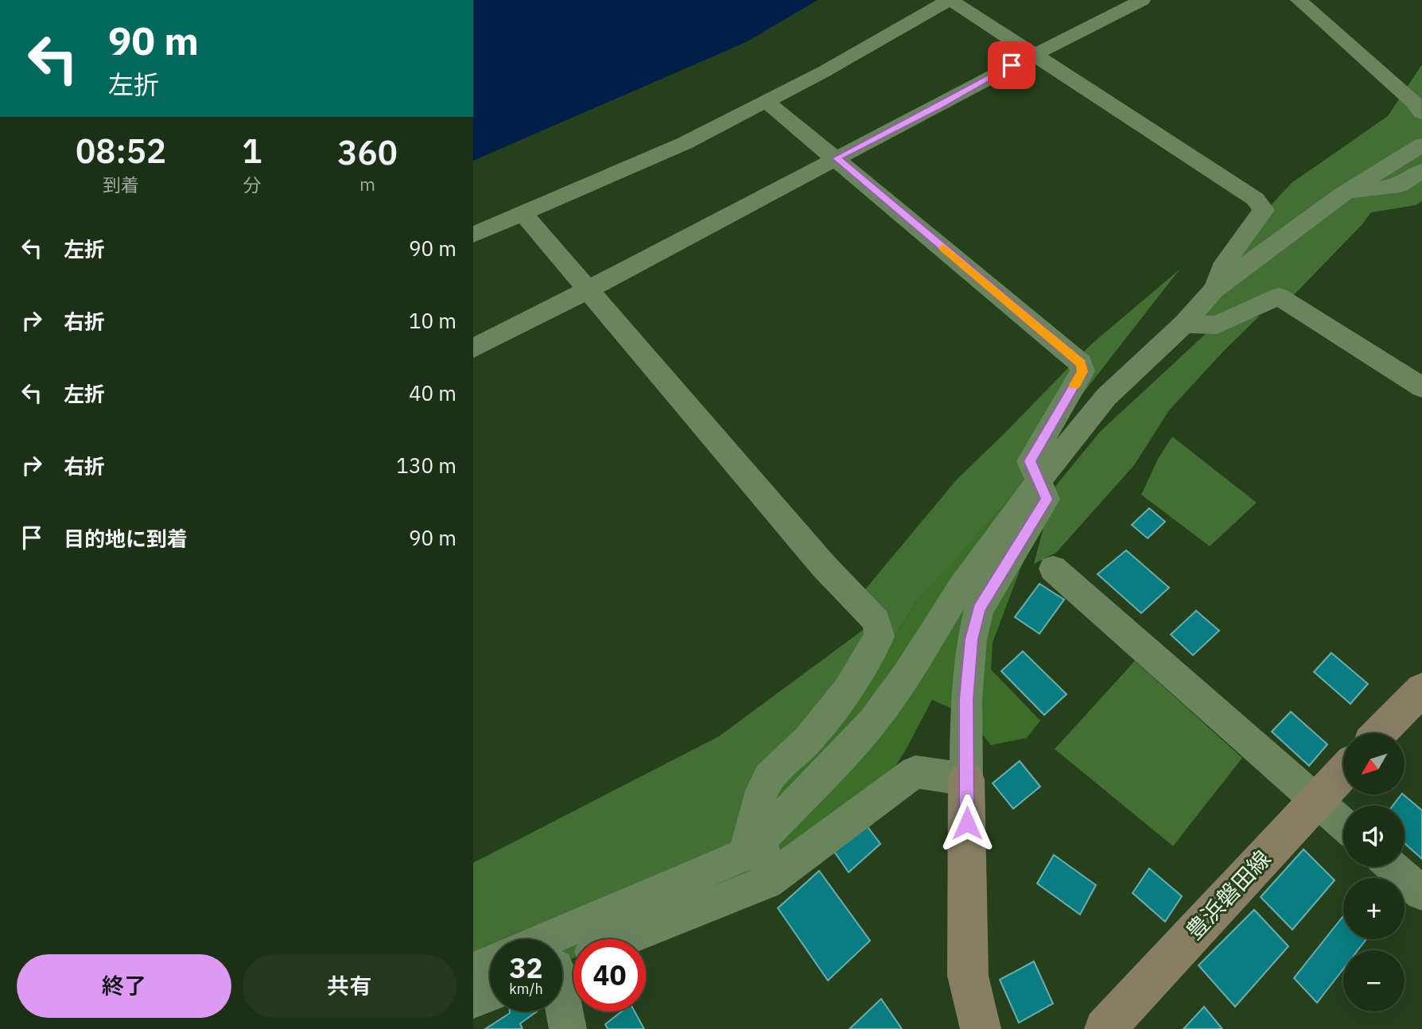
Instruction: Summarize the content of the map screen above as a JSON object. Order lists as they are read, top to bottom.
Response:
{
  "streets": {
    "main road": ["豊浜磐田線"]
  },
  "north": "bottom left",
  "page": {
    "turn": ["90 m", "左折"],
    "eta": [
      "08:52",
      "到着",
      "1",
      "分",
      "360",
      "m"
    ],
    "list": [
      {
        "name": "左折",
        "value": "90 m"
      },
      {
        "name": "右折",
        "value": "10 m"
      },
      {
        "name": "左折",
        "value": "40 m"
      },
      {
        "name": "右折",
        "value": "130 m"
      },
      {
        "name": "目的地に到着",
        "value": "90 m"
      }
    ],
    "map_buttons": ["+", "−"],
    "speed": "32 km/h",
    "limit": "40",
    "buttons": ["終了", "共有"]
  }
}
